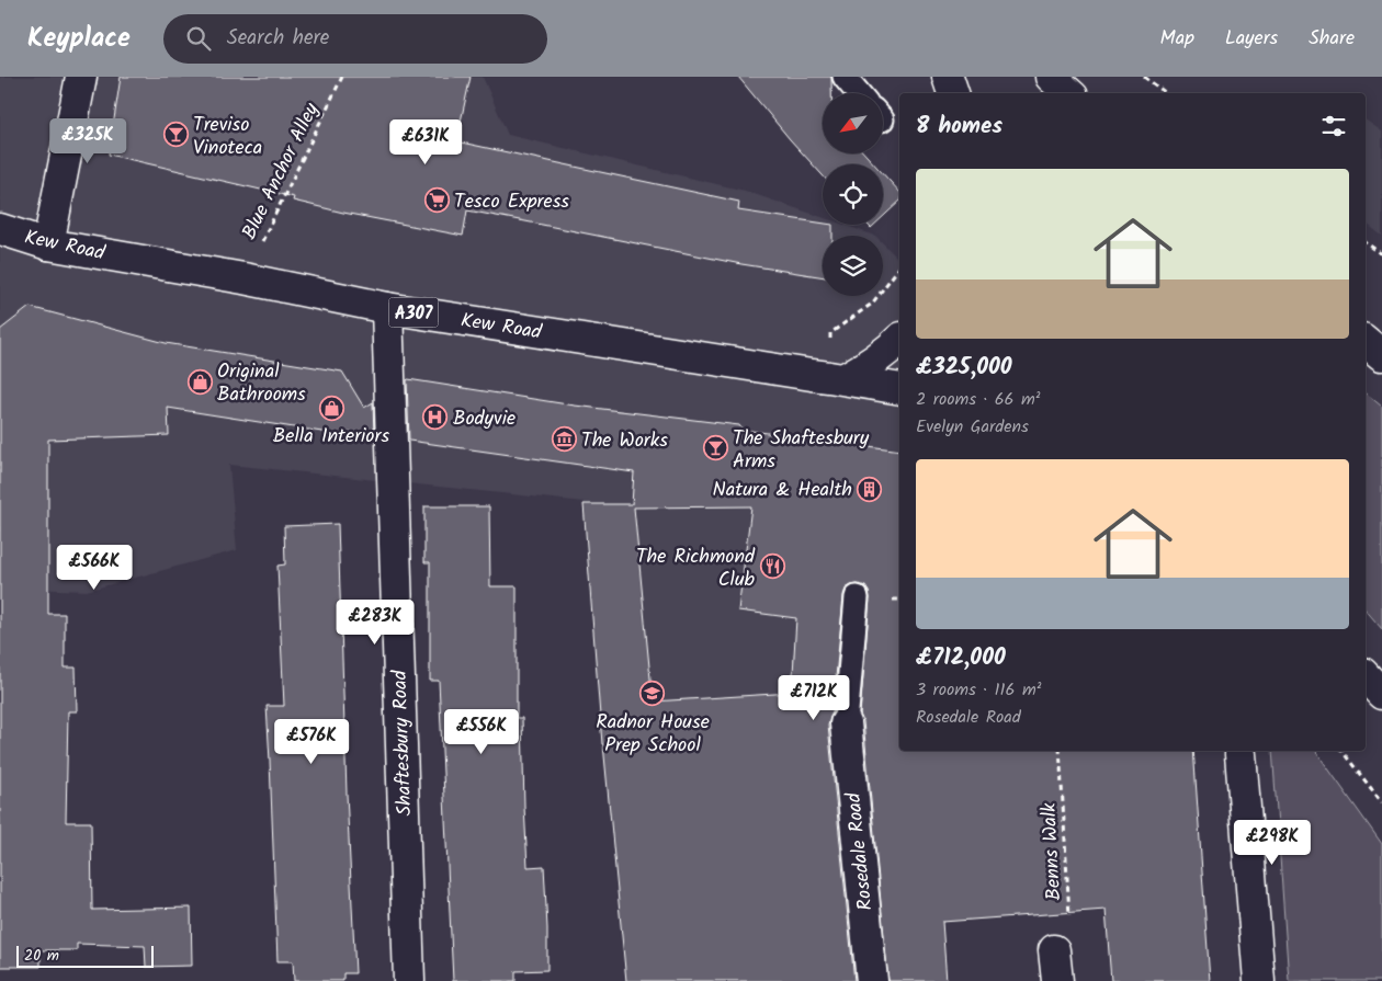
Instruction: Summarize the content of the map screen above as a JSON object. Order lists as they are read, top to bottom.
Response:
{
  "streets": {
    "main road": [
      "Kew Road",
      "A307",
      "Shaftesbury Road",
      "Rosedale Road"
    ],
    "path": ["Blue Anchor Alley", "Benns Walk"]
  },
  "crossings": [
    ["Blue Anchor Alley", "Kew Road"],
    ["Kew Road", "Shaftesbury Road"]
  ],
  "places": {
    "bar": ["Treviso Vinoteca", "The Shaftesbury Arms"],
    "supermarket": ["Tesco Express"],
    "shop": ["Original Bathrooms", "Bella Interiors"],
    "hospital": ["Bodyvie"],
    "museum": ["The Works"],
    "building": ["Natura & Health"],
    "restaurant": ["The Richmond Club"],
    "school or university": ["Radnor House Prep School"]
  },
  "scale_bar": "20 m",
  "north": "bottom left",
  "page": {
    "header": "Keyplace",
    "search": "Search here",
    "nav": ["Map", "Layers", "Share"],
    "heading": "8 homes",
    "price": [
      "£325K",
      "£631K",
      "£566K",
      "£283K",
      "£712K",
      "£556K",
      "£576K",
      "£298K"
    ],
    "list": [
      {
        "name": "£325,000",
        "note": "2 rooms · 66 m² · Evelyn Gardens"
      },
      {
        "name": "£712,000",
        "note": "3 rooms · 116 m² · Rosedale Road"
      }
    ],
    "scale": "20 m"
  }
}
